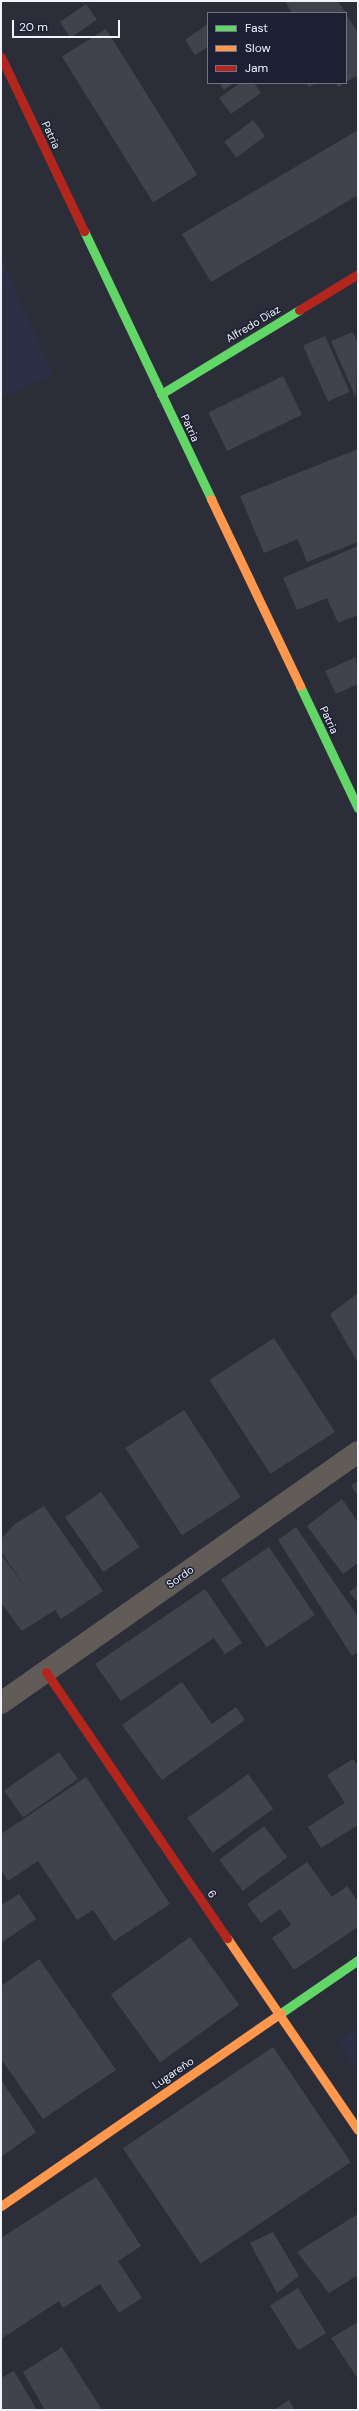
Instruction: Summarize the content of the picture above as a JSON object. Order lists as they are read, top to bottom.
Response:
{
  "streets": {
    "street": [
      "Patria",
      "Alfredo Díaz",
      "Sordo",
      "6",
      "Lugareño"
    ]
  },
  "crossings": [
    ["Patria", "Alfredo Díaz"],
    ["Sordo", "6"],
    ["6", "Lugareño"]
  ],
  "legend": ["Fast", "Slow", "Jam"],
  "scale_bar": "20 m"
}
